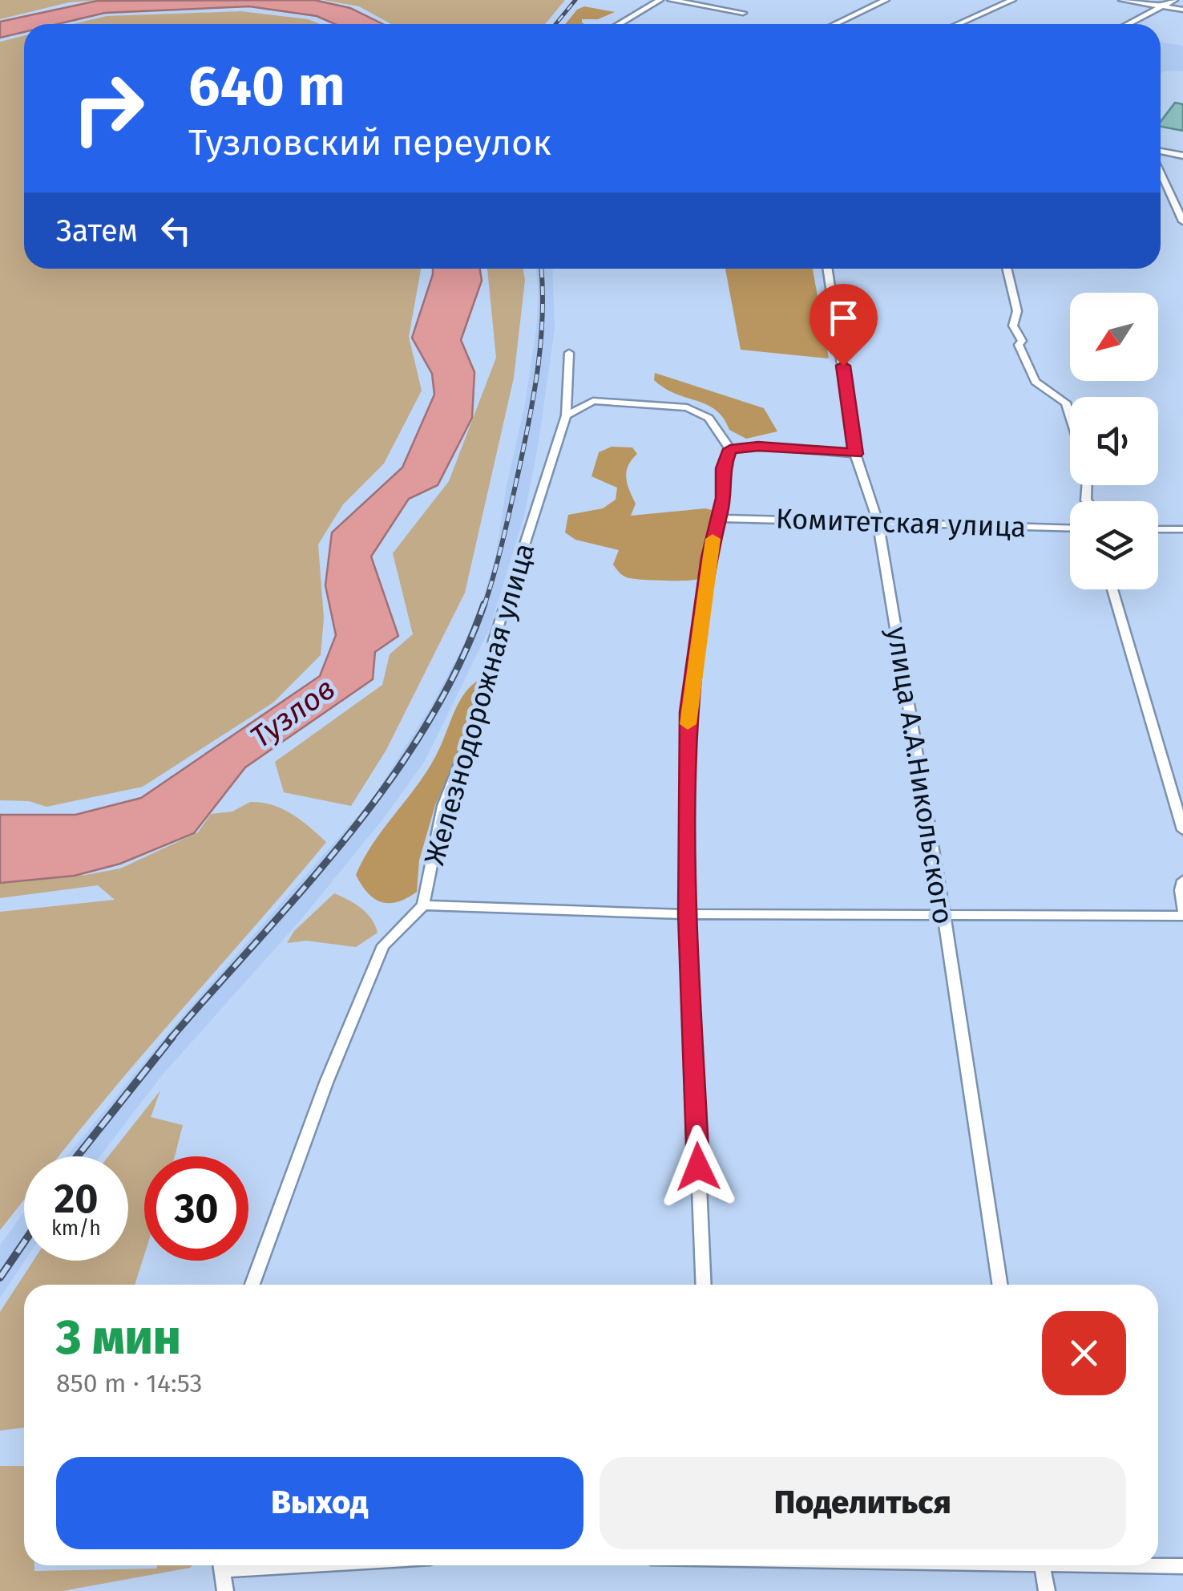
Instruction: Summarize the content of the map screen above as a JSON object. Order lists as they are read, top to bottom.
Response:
{
  "streets": {
    "street": ["Комитетская улица", "Железнодорожная улица", "улица А.А.Никольского"]
  },
  "crossings": [
    ["Комитетская улица", "улица А.А.Никольского"]
  ],
  "water": ["Тузлов"],
  "north": "bottom left",
  "page": {
    "turn": ["640 m", "Тузловский переулок"],
    "then": "Затем",
    "speed": "20 km/h",
    "limit": "30",
    "heading": ["3 мин", "850 m · 14:53"],
    "buttons": ["Выход", "Поделиться"]
  }
}
